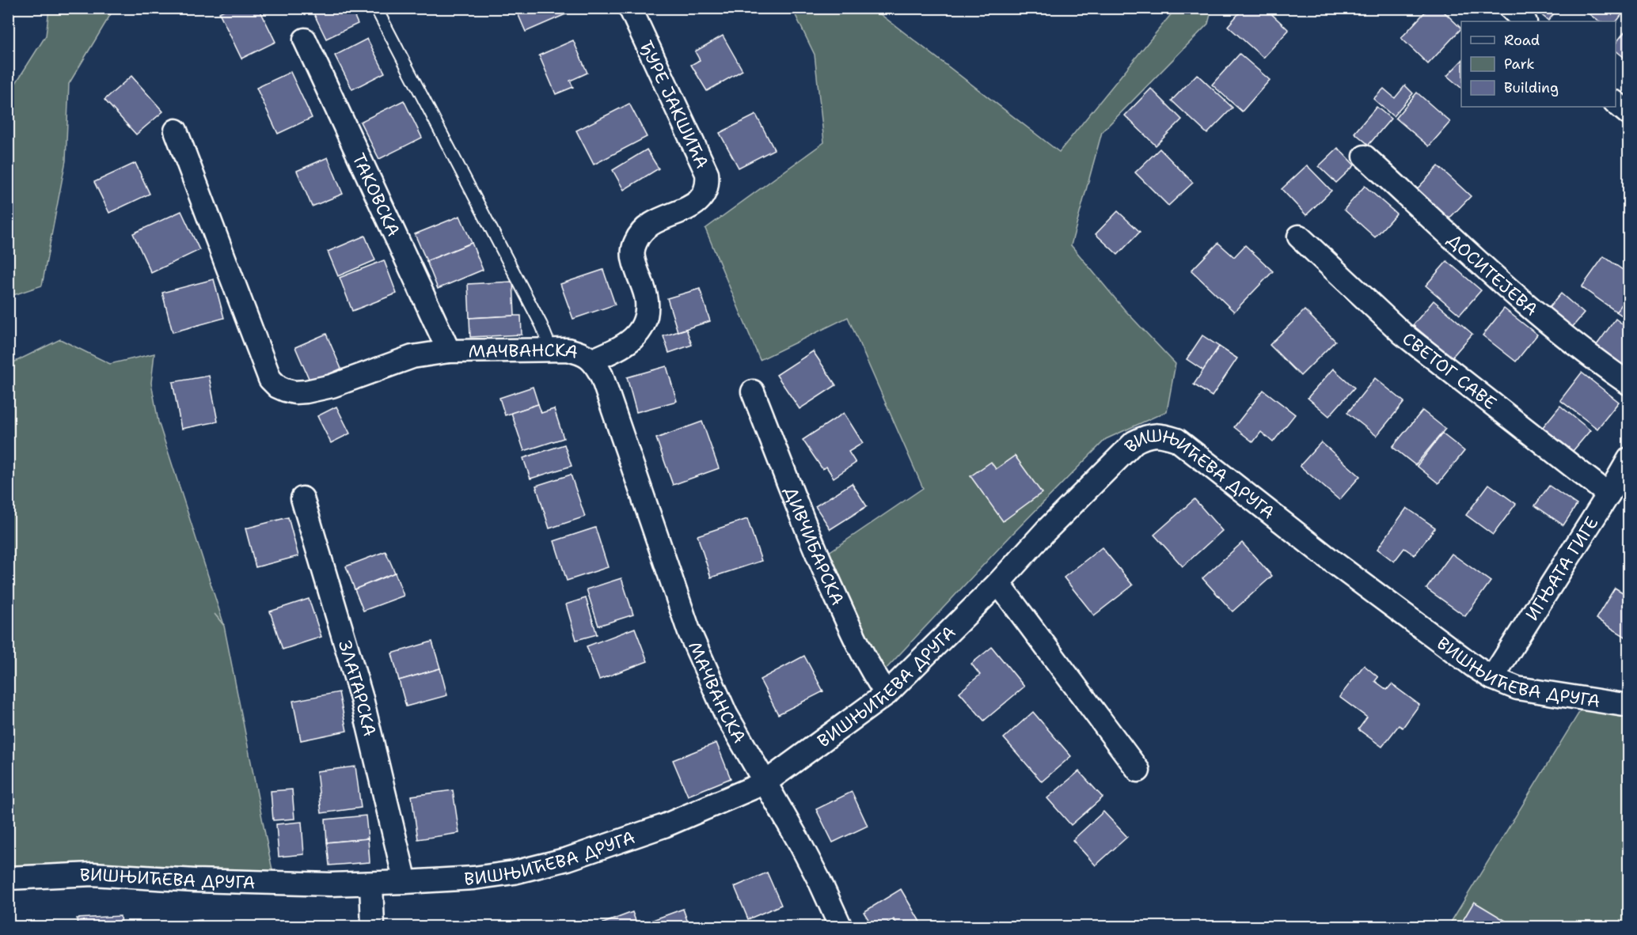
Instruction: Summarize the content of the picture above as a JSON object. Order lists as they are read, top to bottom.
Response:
{
  "streets": {
    "street": [
      "ЂУРЕ ЈАКШИЋА",
      "ТАКОВСКА",
      "ДОСИТЕЈЕВА",
      "МАЧВАНСКА",
      "СВЕТОГ САВЕ",
      "ВИШЊИЋЕВА ДРУГА",
      "ДИВЧИБАРСКА",
      "ИГЊАТА ГИГЕ",
      "ЗЛАТАРСКА"
    ]
  },
  "crossings": [
    ["ЂУРЕ ЈАКШИЋА", "МАЧВАНСКА"],
    ["ТАКОВСКА", "МАЧВАНСКА"],
    ["МАЧВАНСКА", "ВИШЊИЋЕВА ДРУГА"],
    ["СВЕТОГ САВЕ", "ИГЊАТА ГИГЕ"],
    ["ВИШЊИЋЕВА ДРУГА", "ДИВЧИБАРСКА"],
    ["ВИШЊИЋЕВА ДРУГА", "ИГЊАТА ГИГЕ"],
    ["ВИШЊИЋЕВА ДРУГА", "ЗЛАТАРСКА"]
  ],
  "legend": ["Road", "Park", "Building"]
}
